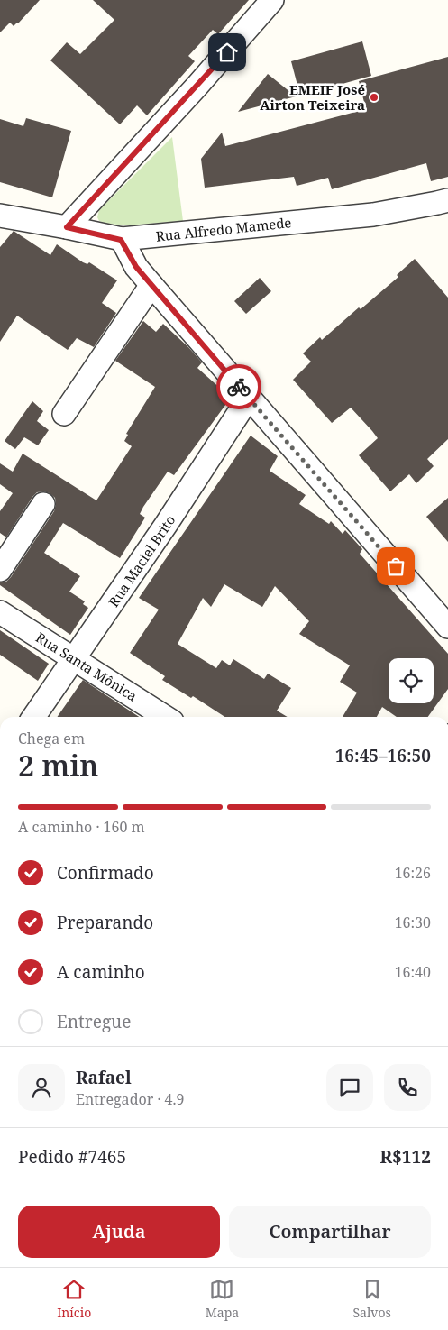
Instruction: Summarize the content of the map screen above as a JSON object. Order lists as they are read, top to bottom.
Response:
{
  "streets": {
    "street": ["Rua Alfredo Mamede", "Rua Maciel Brito", "Rua Santa Mônica"]
  },
  "crossings": [
    ["Rua Maciel Brito", "Rua Santa Mônica"]
  ],
  "places": ["EMEIF José Airton Teixeira"],
  "page": {
    "heading": ["2 min", "Chega em", "16:45–16:50"],
    "panel": [
      "Rafael",
      "Entregador · 4.9",
      "Pedido #7465",
      "R$112"
    ],
    "bar": "A caminho · 160 m",
    "list": [
      ["Confirmado", "16:26"],
      ["Preparando", "16:30"],
      ["A caminho", "16:40"],
      "Entregue"
    ],
    "buttons": ["Ajuda", "Compartilhar"],
    "tabs": ["Início", "Mapa", "Salvos"]
  }
}
